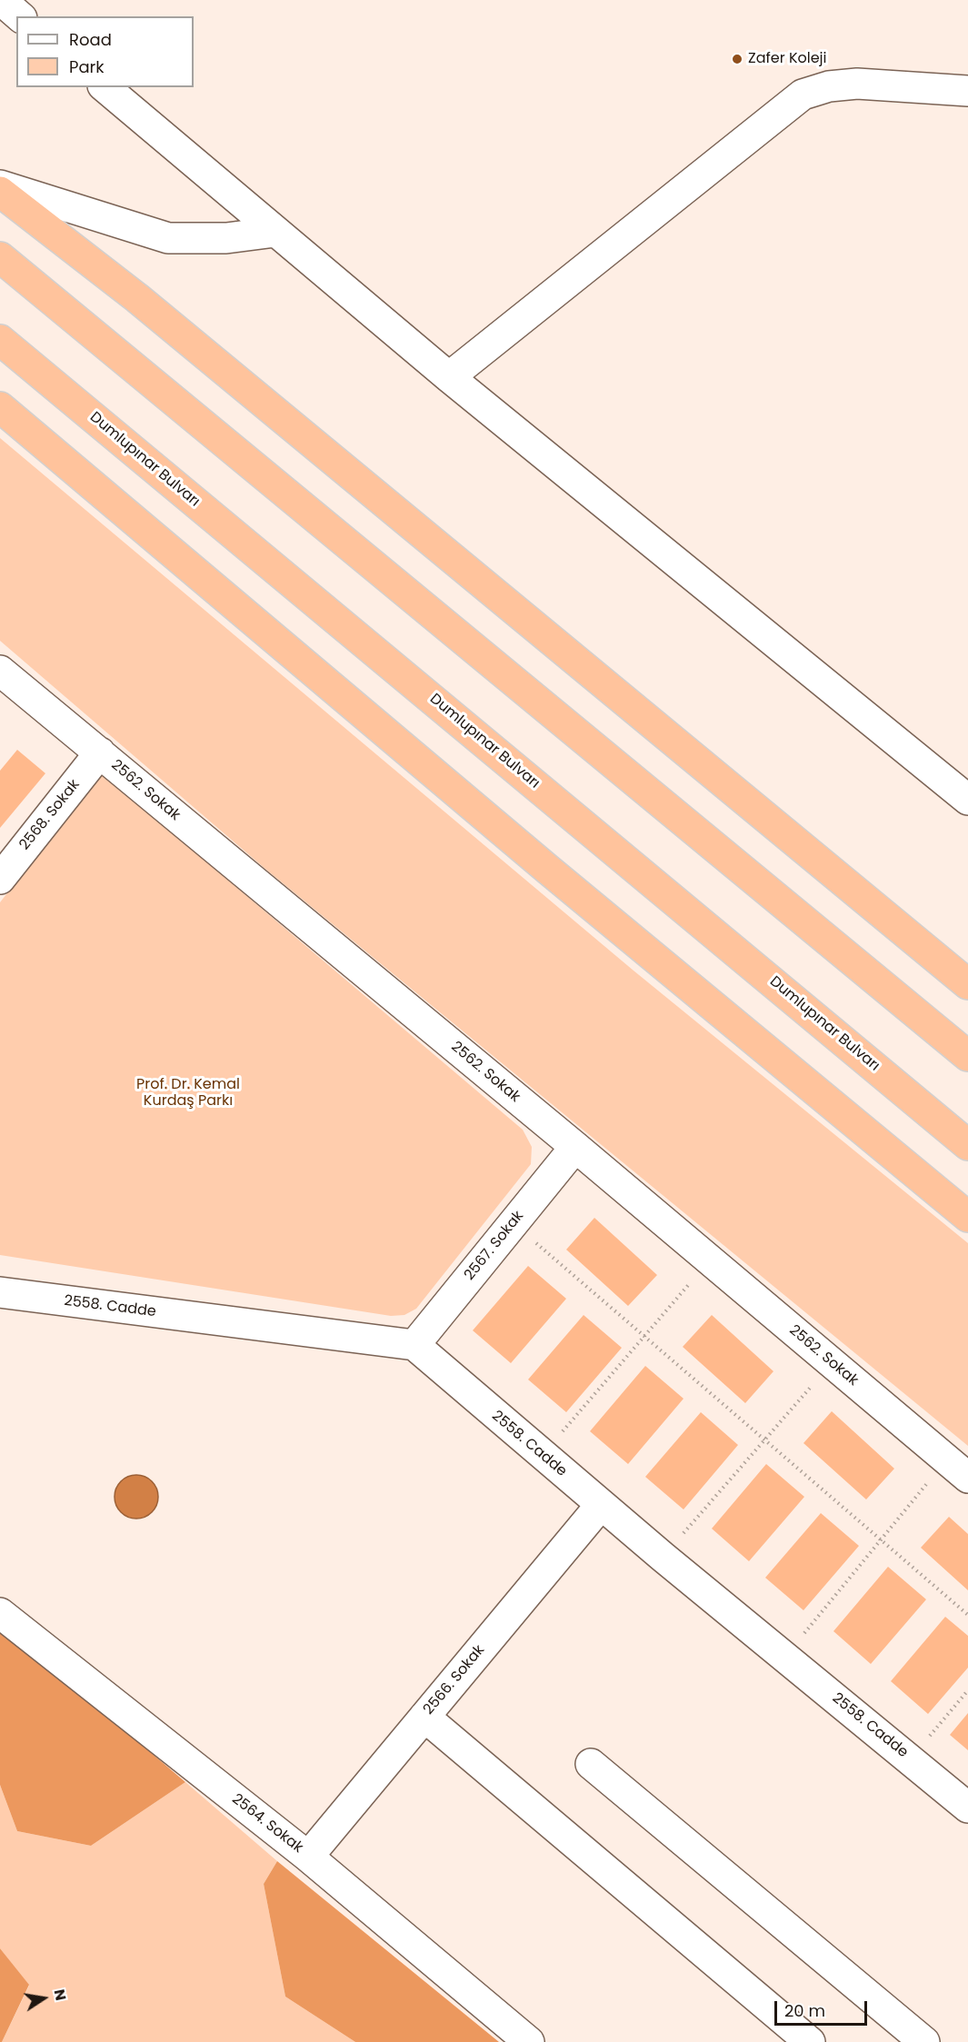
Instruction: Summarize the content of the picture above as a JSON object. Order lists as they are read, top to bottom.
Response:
{
  "streets": {
    "highway": ["Dumlupınar Bulvarı"],
    "street": [
      "2562. Sokak",
      "2568. Sokak",
      "2567. Sokak",
      "2558. Cadde",
      "2566. Sokak",
      "2564. Sokak"
    ]
  },
  "crossings": [
    ["2562. Sokak", "2568. Sokak"],
    ["2562. Sokak", "2567. Sokak"],
    ["2567. Sokak", "2558. Cadde"],
    ["2558. Cadde", "2566. Sokak"],
    ["2566. Sokak", "2564. Sokak"]
  ],
  "parks": ["Prof. Dr. Kemal Kurdaş Parkı"],
  "places": ["Zafer Koleji"],
  "legend": ["Road", "Park"],
  "scale_bar": "20 m",
  "north": "right"
}
